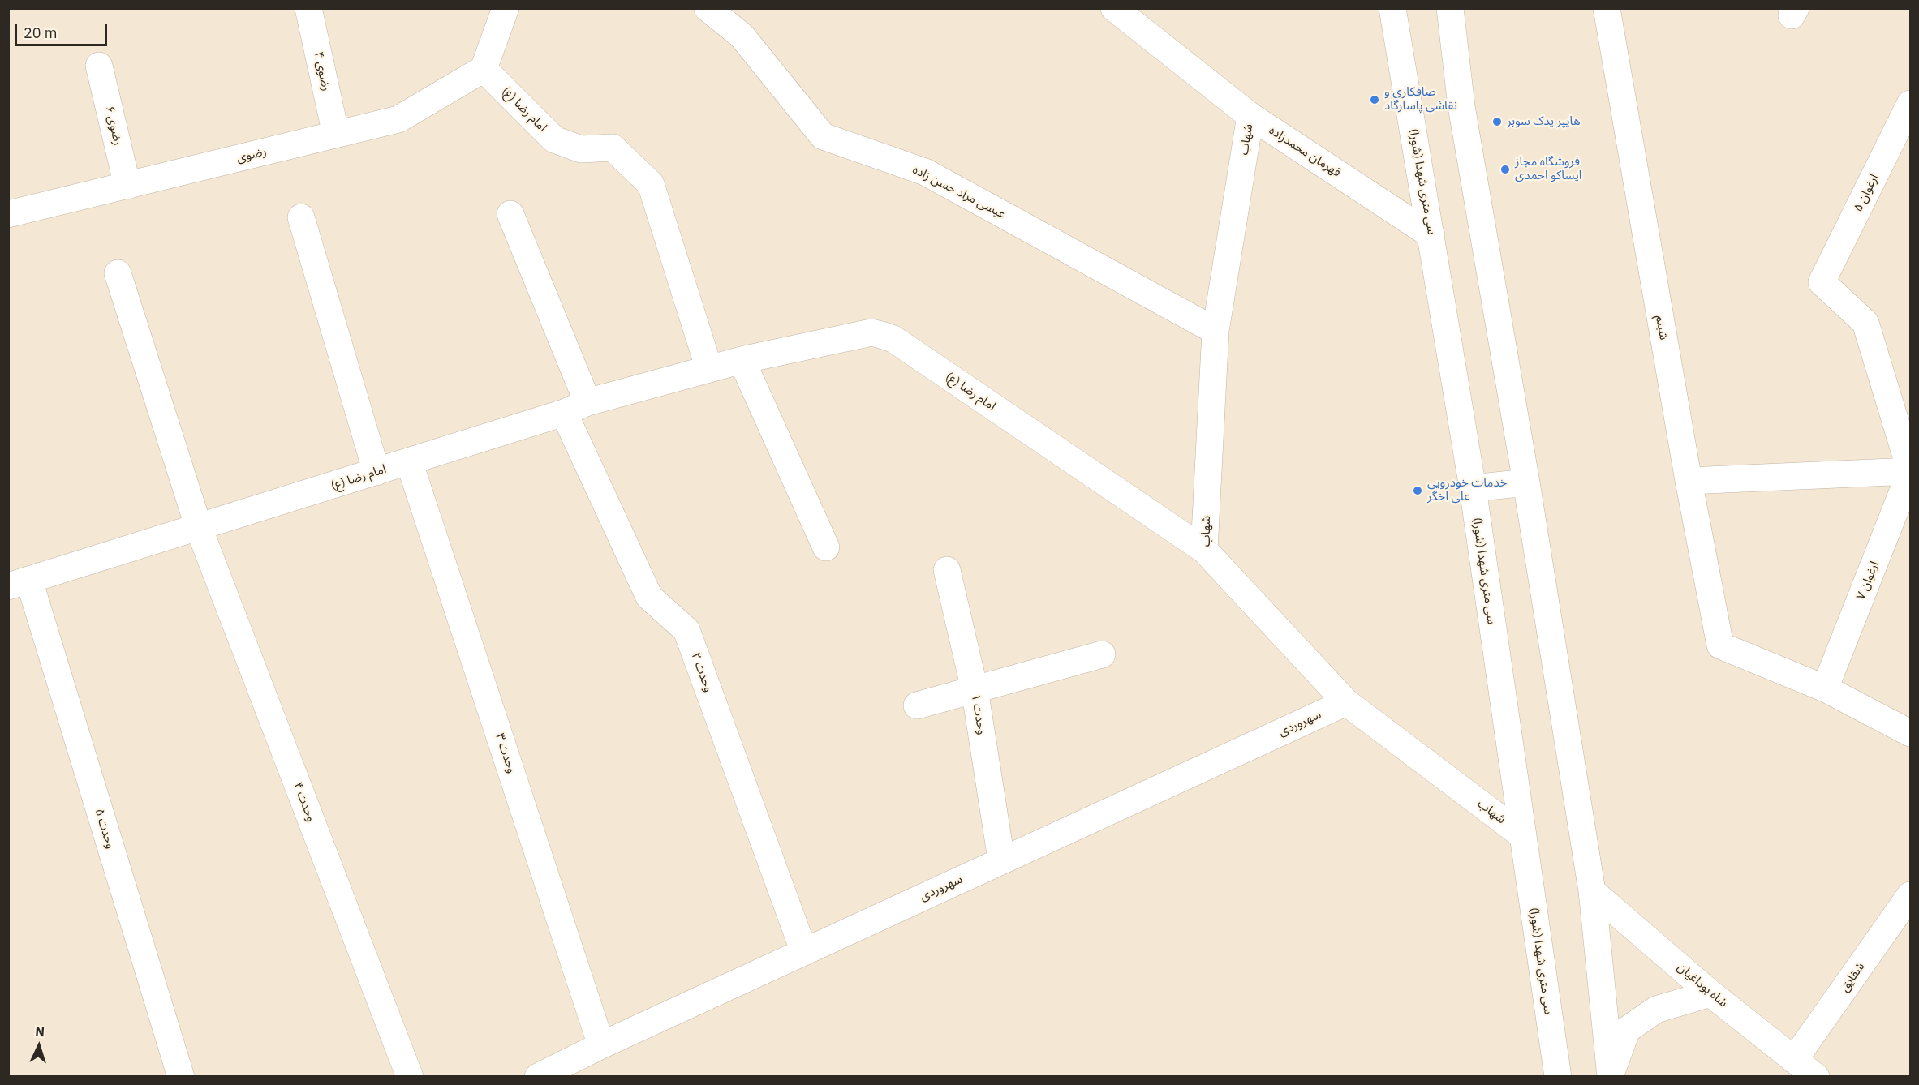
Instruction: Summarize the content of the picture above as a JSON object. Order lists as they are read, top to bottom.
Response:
{
  "streets": {
    "street": [
      "رضوی ۴",
      "امام رضا (ع)",
      "رضوی ۶",
      "شهاب",
      "قهرمان محمدزاده",
      "رضوی",
      "سی متری شهدا (شورا)",
      "عیسی مراد حسن زاده",
      "ارغوان ۵",
      "شبنم",
      "ارغوان ۷",
      "وحدت ۲",
      "وحدت ۱",
      "سهروردی",
      "وحدت ۳",
      "وحدت ۴",
      "وحدت ۵",
      "شقایق",
      "شاه بوداغیان"
    ]
  },
  "crossings": [
    ["رضوی ۴", "رضوی"],
    ["امام رضا (ع)", "شهاب"],
    ["امام رضا (ع)", "رضوی"],
    ["امام رضا (ع)", "وحدت ۲"],
    ["امام رضا (ع)", "وحدت ۳"],
    ["امام رضا (ع)", "وحدت ۴"],
    ["امام رضا (ع)", "وحدت ۵"],
    ["رضوی ۶", "رضوی"],
    ["شهاب", "قهرمان محمدزاده"],
    ["شهاب", "سی متری شهدا (شورا)"],
    ["شهاب", "عیسی مراد حسن زاده"],
    ["شهاب", "سهروردی"],
    ["قهرمان محمدزاده", "سی متری شهدا (شورا)"],
    ["ارغوان ۵", "ارغوان ۷"],
    ["شبنم", "ارغوان ۷"],
    ["وحدت ۲", "سهروردی"],
    ["وحدت ۱", "سهروردی"],
    ["سهروردی", "وحدت ۳"],
    ["شقایق", "شاه بوداغیان"]
  ],
  "places": [
    "صافکاری و نقاشی پاسارگاد",
    "هایپر یدک سوبر",
    "فروشگاه مجاز ایساکو احمدی",
    "خدمات خودرویی علی اخگر"
  ],
  "scale_bar": "20 m",
  "north": "top"
}
